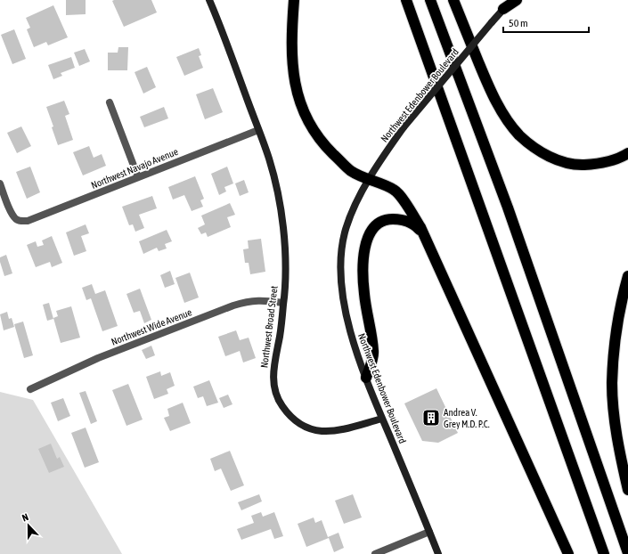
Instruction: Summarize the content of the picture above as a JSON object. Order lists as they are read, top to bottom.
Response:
{
  "streets": {
    "main road": ["Northwest Edenbower Boulevard", "Northwest Broad Street"],
    "street": ["Northwest Navajo Avenue", "Northwest Wide Avenue"]
  },
  "crossings": [
    ["Northwest Edenbower Boulevard", "Northwest Broad Street"],
    ["Northwest Navajo Avenue", "Northwest Broad Street"],
    ["Northwest Wide Avenue", "Northwest Broad Street"]
  ],
  "places": {
    "building": ["Andrea V. Grey M.D. P.C."]
  },
  "scale_bar": "50 m",
  "north": "top"
}
